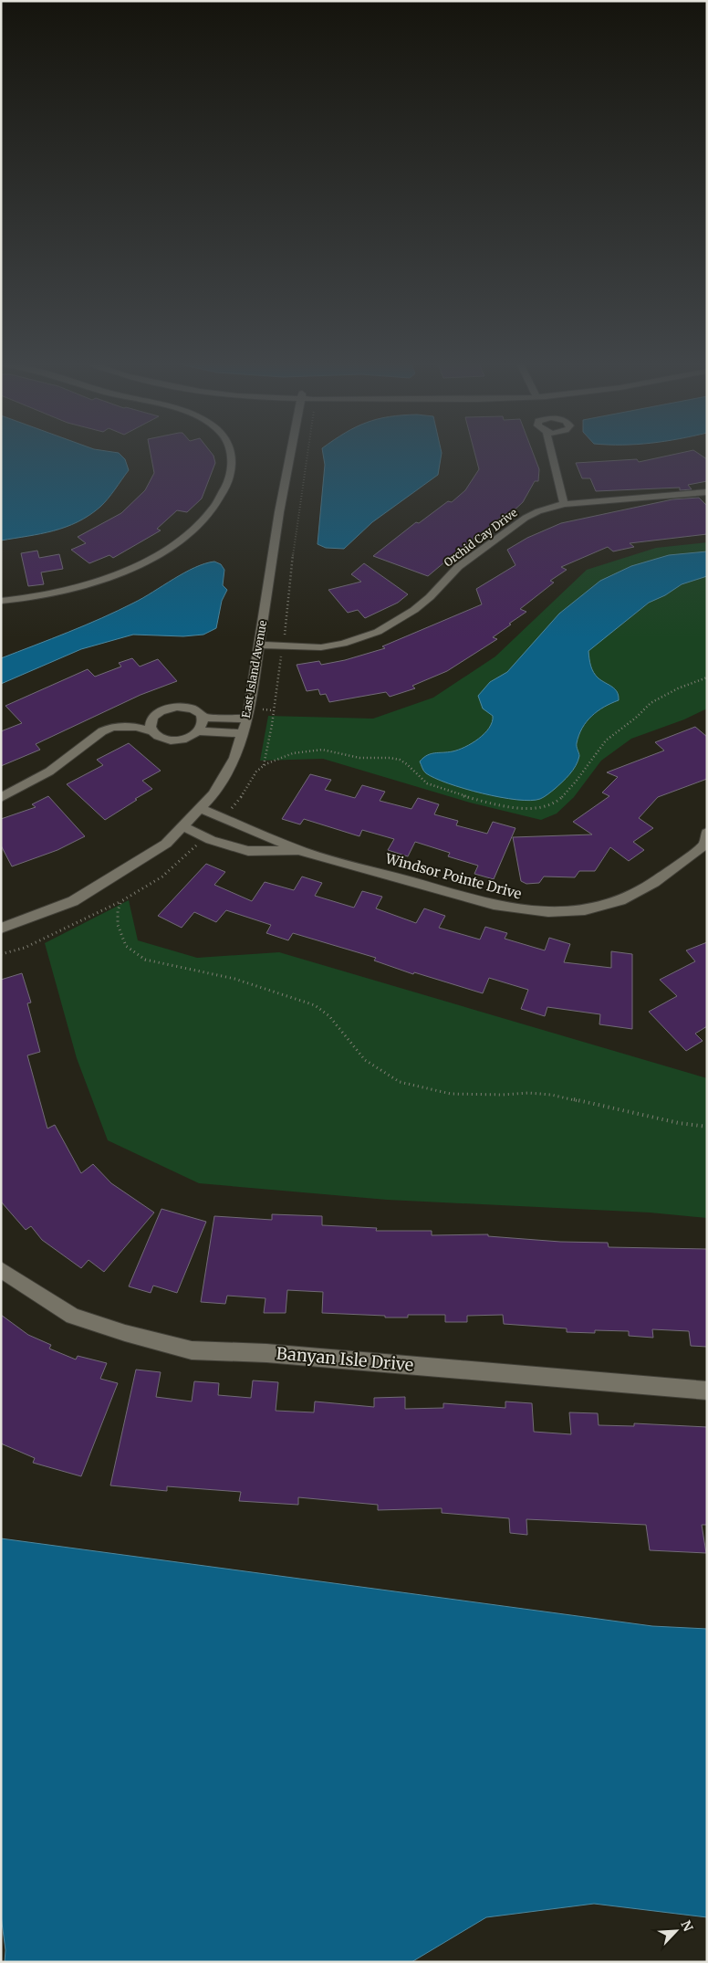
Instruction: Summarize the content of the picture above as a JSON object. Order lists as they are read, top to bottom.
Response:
{
  "streets": {
    "street": [
      "Orchid Cay Drive",
      "East Island Avenue",
      "Windsor Pointe Drive",
      "Banyan Isle Drive"
    ]
  },
  "crossings": [
    ["Orchid Cay Drive", "East Island Avenue"],
    ["East Island Avenue", "Windsor Pointe Drive"]
  ],
  "north": "top right"
}
